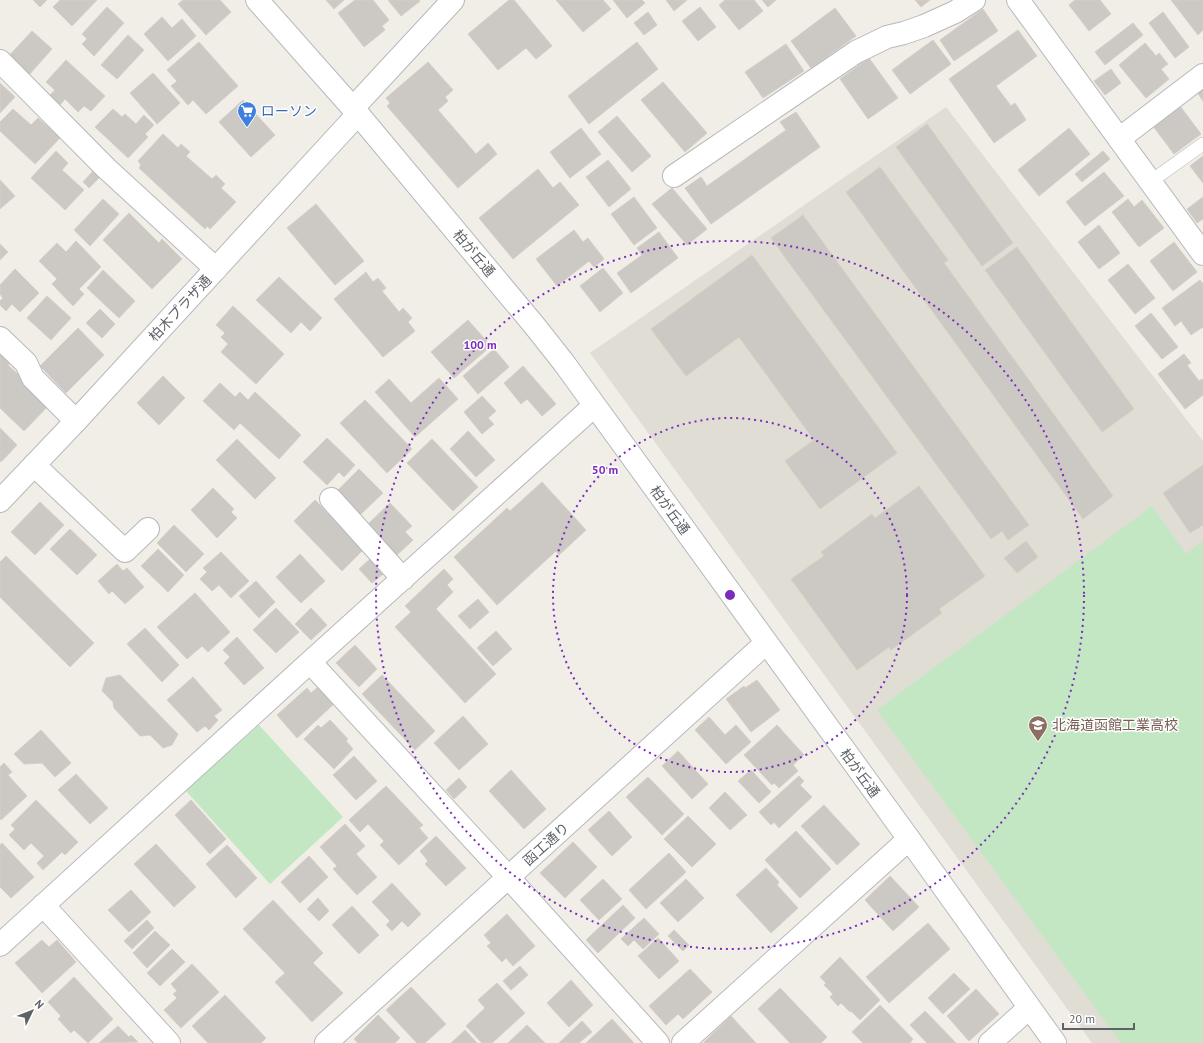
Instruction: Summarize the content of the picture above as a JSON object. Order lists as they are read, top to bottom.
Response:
{
  "streets": {
    "street": ["柏が丘通", "柏木プラザ通", "函工通り"]
  },
  "crossings": [
    ["柏が丘通", "柏木プラザ通"],
    ["柏が丘通", "函工通り"]
  ],
  "places": {
    "supermarket": ["ローソン"],
    "school or university": ["北海道函館工業高校"]
  },
  "scale_bar": "20 m",
  "north": "top right",
  "rings": ["100 m", "50 m"]
}
